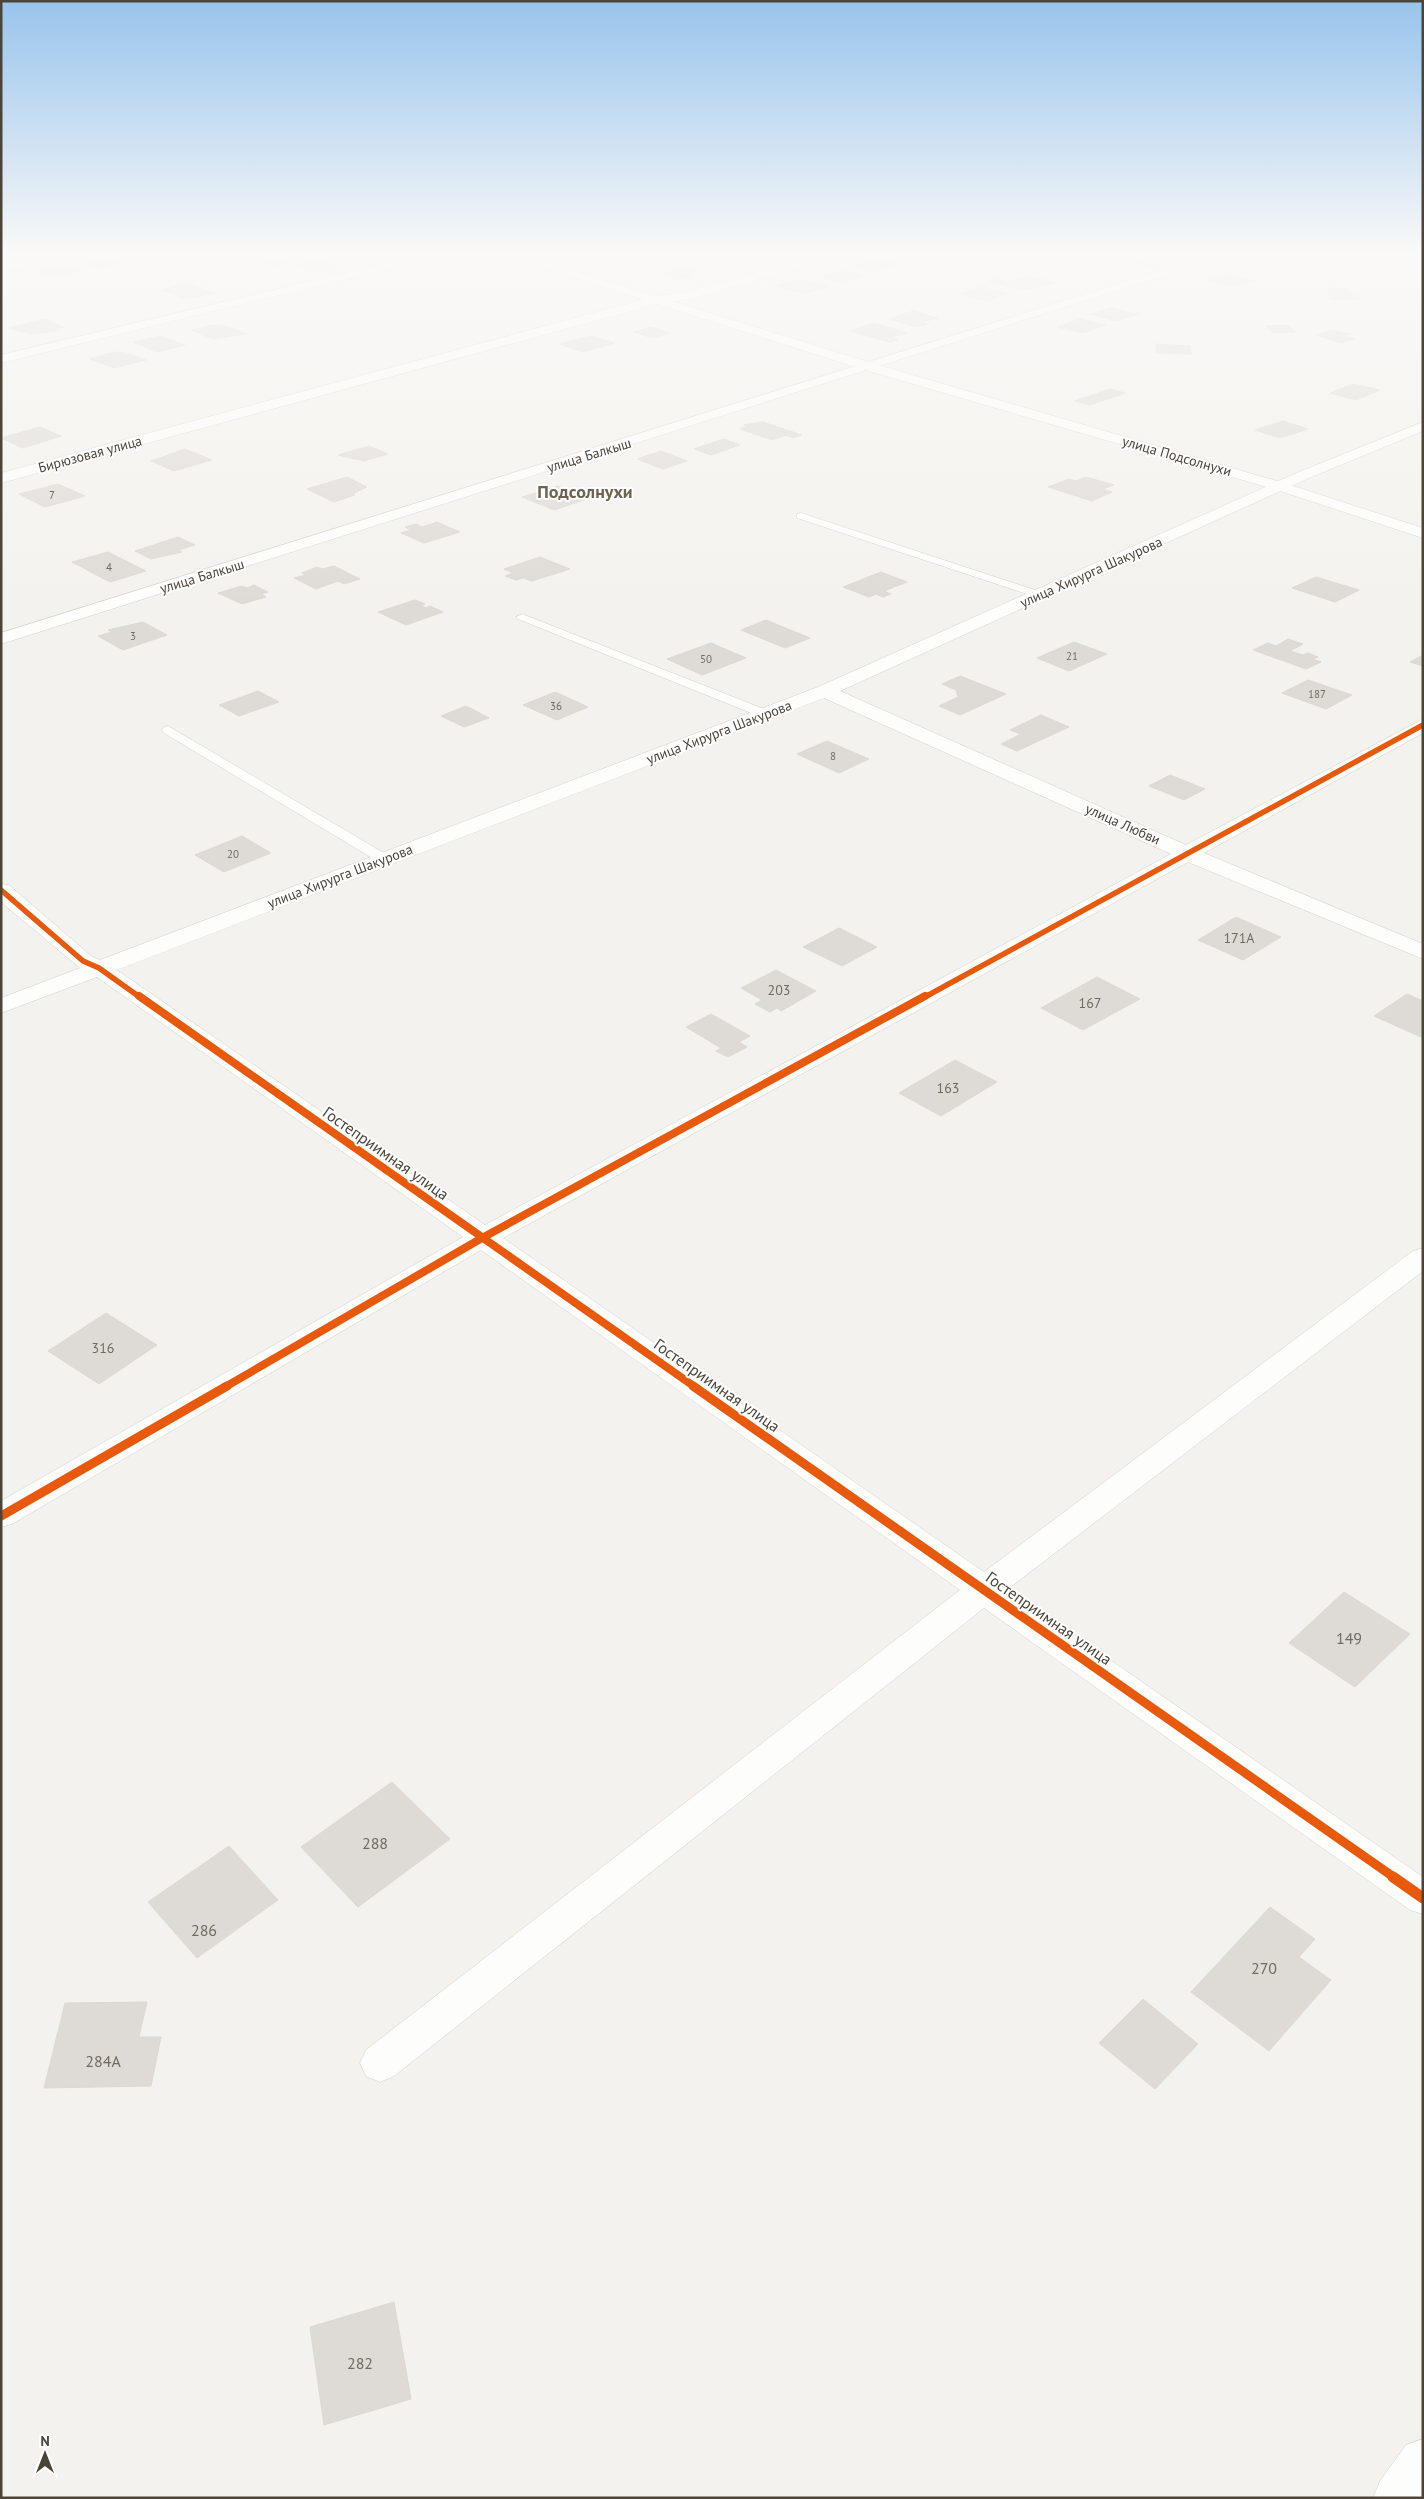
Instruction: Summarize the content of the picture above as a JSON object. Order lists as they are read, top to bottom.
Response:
{
  "streets": {
    "street": [
      "Бирюзовая улица",
      "улица Балкыш",
      "улица Подсолнухи",
      "улица Хирурга Шакурова",
      "улица Любви",
      "Гостеприимная улица"
    ]
  },
  "crossings": [
    ["улица Подсолнухи", "улица Хирурга Шакурова"],
    ["улица Хирурга Шакурова", "улица Любви"],
    ["улица Хирурга Шакурова", "Гостеприимная улица"]
  ],
  "districts": ["Подсолнухи"],
  "house_numbers": [
    "7",
    "4",
    "3",
    "21",
    "50",
    "187",
    "36",
    "8",
    "20",
    "171А",
    "203",
    "167",
    "163",
    "316",
    "149",
    "288",
    "286",
    "270",
    "284А",
    "282"
  ],
  "north": "top"
}
